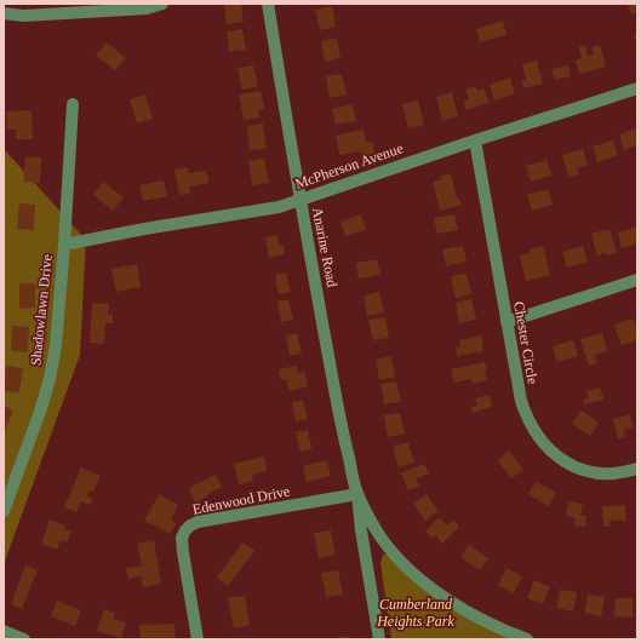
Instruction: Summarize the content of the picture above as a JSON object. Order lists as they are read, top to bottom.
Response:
{
  "streets": {
    "street": [
      "McPherson Avenue",
      "Anarine Road",
      "Shadowlawn Drive",
      "Chester Circle",
      "Edenwood Drive"
    ]
  },
  "crossings": [
    ["McPherson Avenue", "Anarine Road"],
    ["McPherson Avenue", "Shadowlawn Drive"],
    ["McPherson Avenue", "Chester Circle"],
    ["Anarine Road", "Edenwood Drive"]
  ],
  "parks": ["Cumberland Heights Park"]
}
